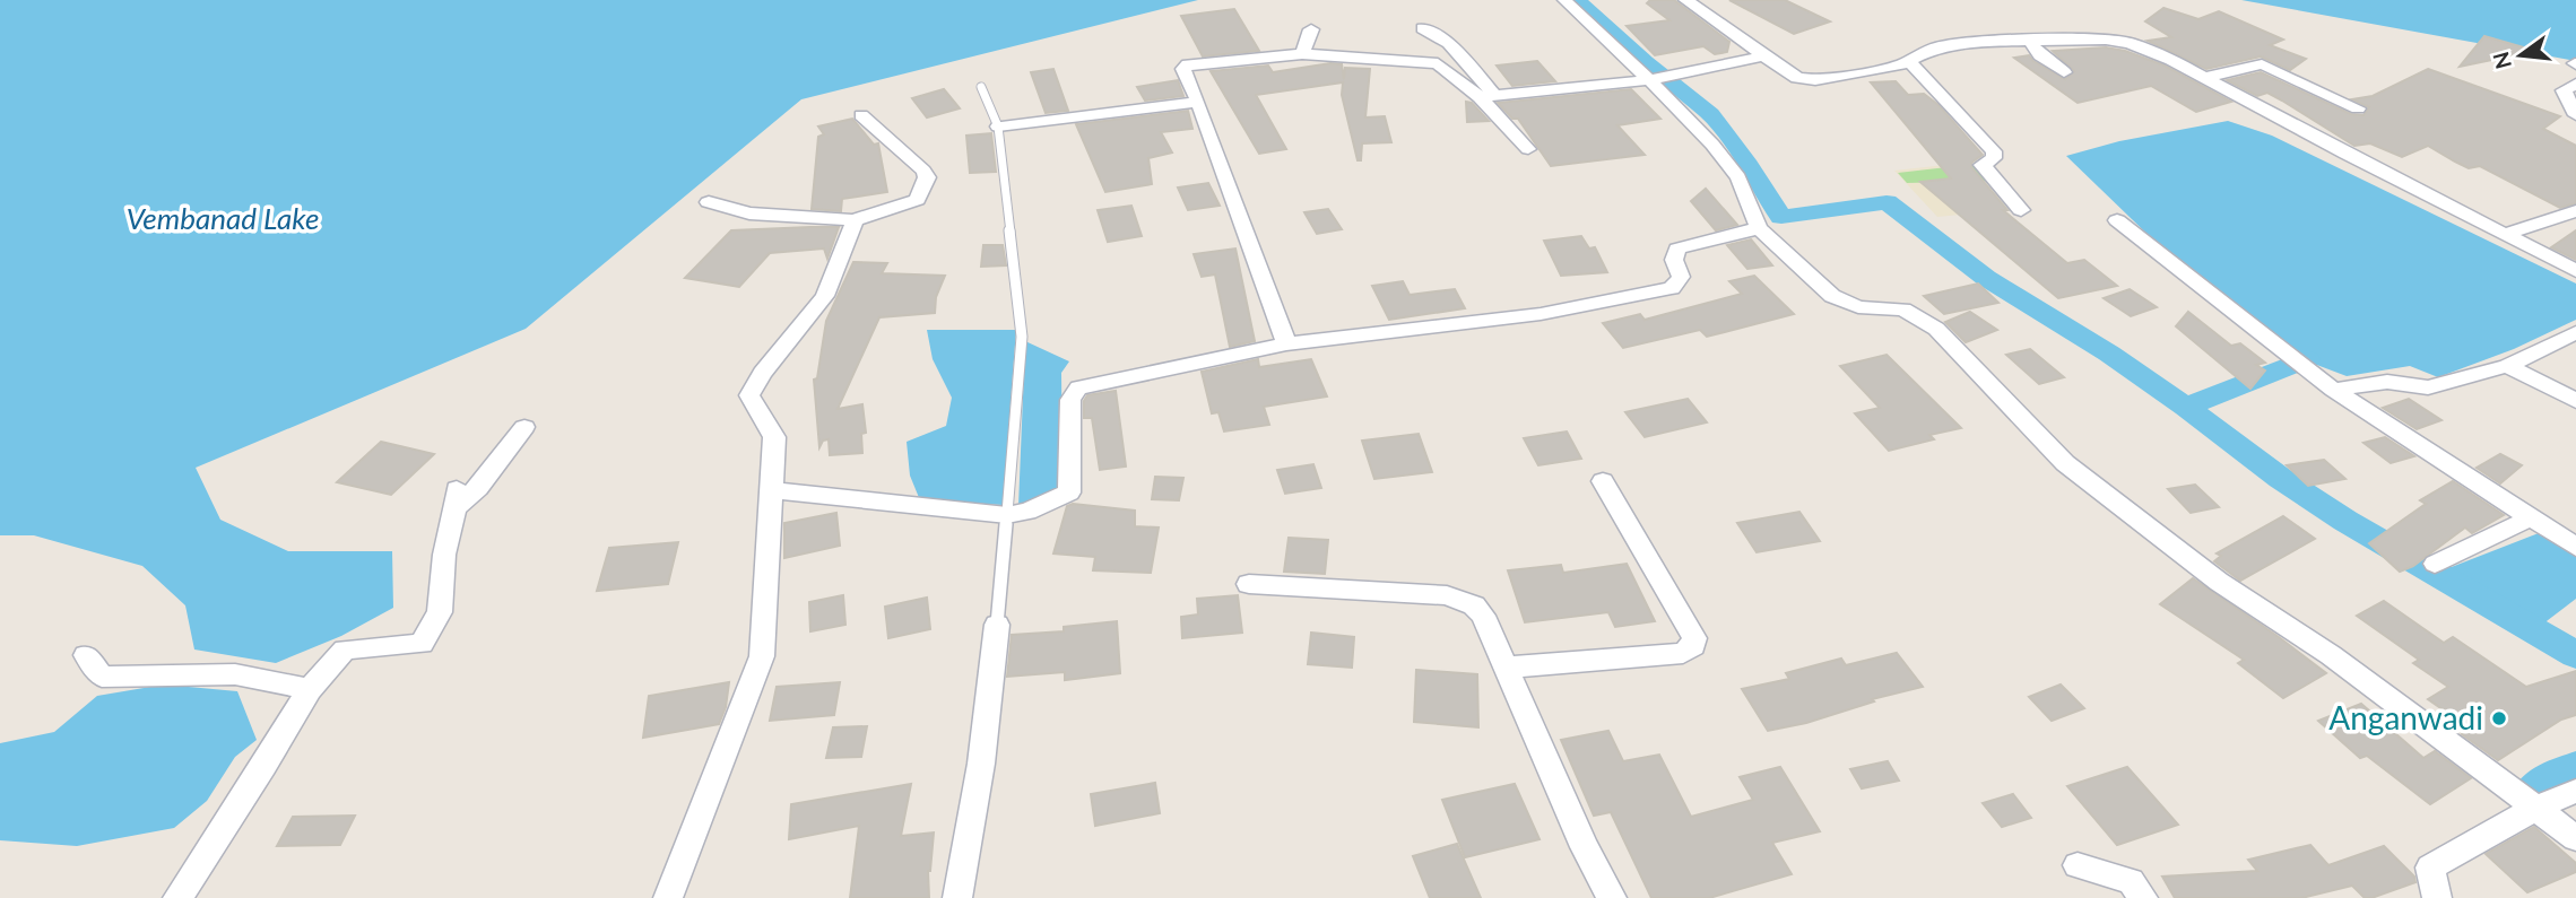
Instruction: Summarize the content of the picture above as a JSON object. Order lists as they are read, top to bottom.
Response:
{
  "water": ["Vembanad Lake"],
  "places": ["Anganwadi"],
  "north": "left"
}
